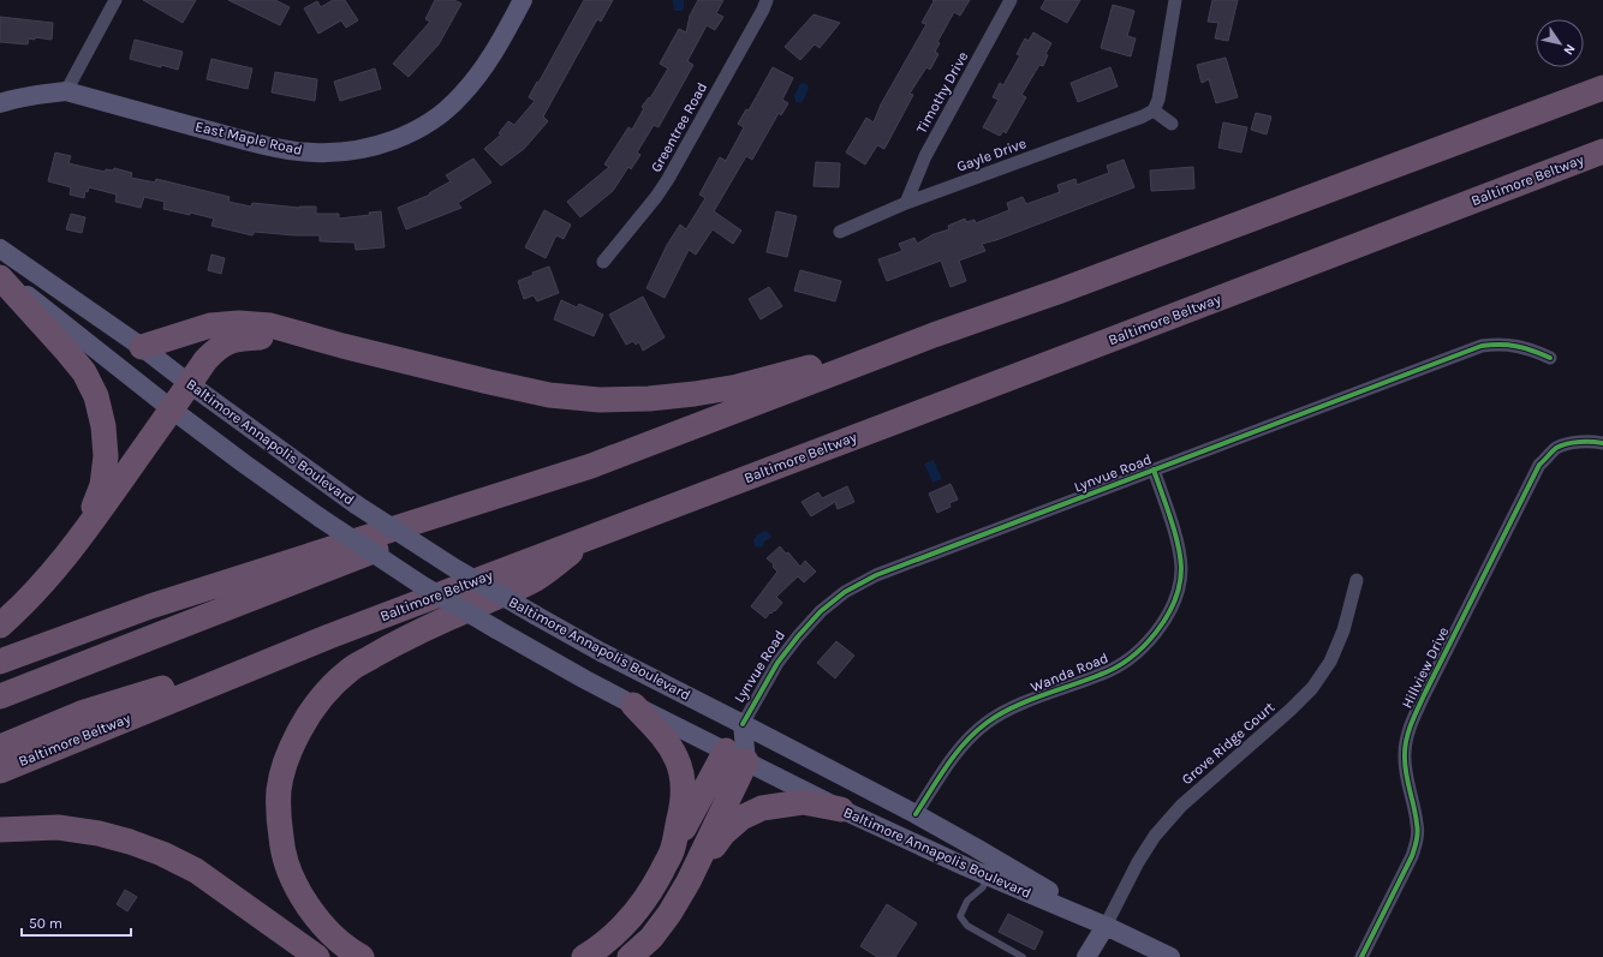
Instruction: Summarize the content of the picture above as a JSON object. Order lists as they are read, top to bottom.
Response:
{
  "streets": {
    "highway": ["Baltimore Beltway"],
    "main road": ["East Maple Road", "Baltimore Annapolis Boulevard"],
    "street": [
      "Timothy Drive",
      "Greentree Road",
      "Gayle Drive",
      "Lynvue Road",
      "Hillview Drive",
      "Wanda Road",
      "Grove Ridge Court"
    ]
  },
  "crossings": [
    ["Timothy Drive", "Gayle Drive"],
    ["Baltimore Annapolis Boulevard", "Lynvue Road"],
    ["Baltimore Annapolis Boulevard", "Wanda Road"],
    ["Baltimore Annapolis Boulevard", "Grove Ridge Court"],
    ["Lynvue Road", "Wanda Road"]
  ],
  "scale_bar": "50 m",
  "north": "bottom right"
}
